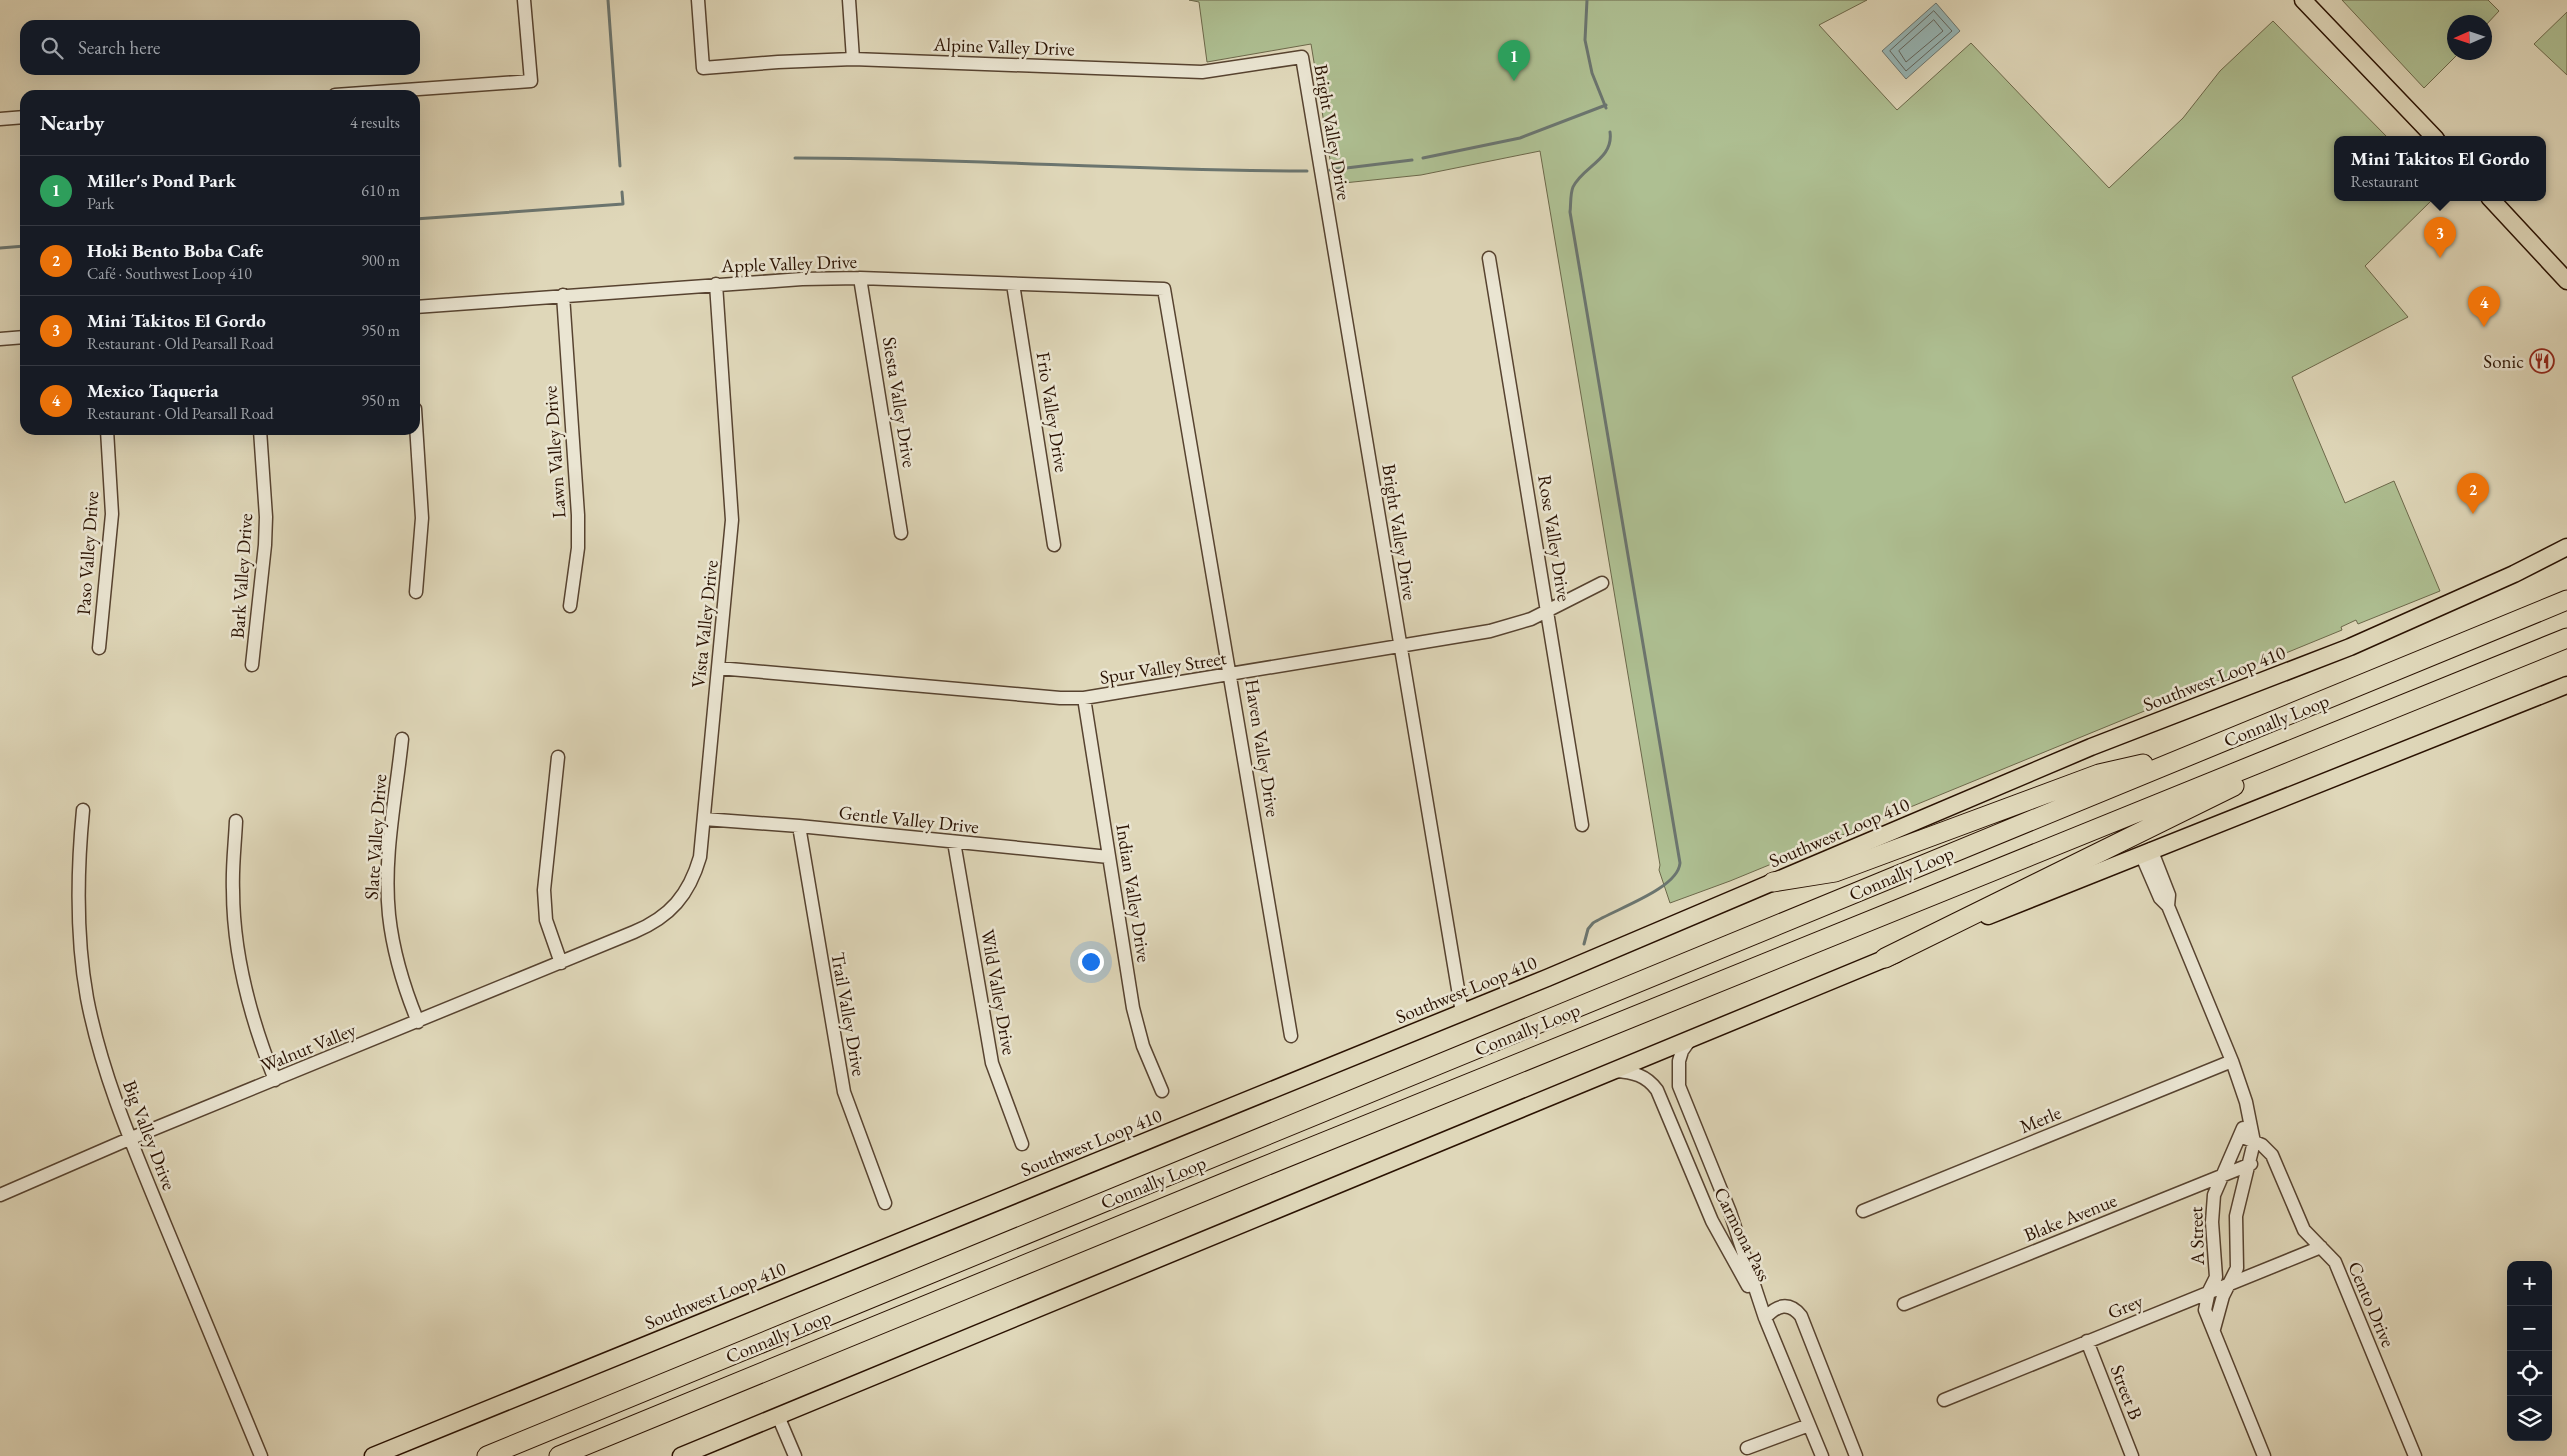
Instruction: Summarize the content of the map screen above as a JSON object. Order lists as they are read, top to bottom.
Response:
{
  "streets": {
    "highway": ["Connally Loop"],
    "main road": ["Southwest Loop 410"],
    "street": [
      "Alpine Valley Drive",
      "Bright Valley Drive",
      "Apple Valley Drive",
      "Siesta Valley Drive",
      "Frio Valley Drive",
      "Lawn Valley Drive",
      "Rose Valley Drive",
      "Paso Valley Drive",
      "Bark Valley Drive",
      "Vista Valley Drive",
      "Spur Valley Street",
      "Haven Valley Drive",
      "Gentle Valley Drive",
      "Slate Valley Drive",
      "Indian Valley Drive",
      "Wild Valley Drive",
      "Trail Valley Drive",
      "Walnut Valley",
      "Merle",
      "Big Valley Drive",
      "Blake Avenue",
      "Carmona Pass",
      "A Street",
      "Cento Drive",
      "Grey",
      "Street B"
    ]
  },
  "crossings": [
    ["Alpine Valley Drive", "Bright Valley Drive"],
    ["Bright Valley Drive", "Spur Valley Street"],
    ["Bright Valley Drive", "Southwest Loop 410"],
    ["Apple Valley Drive", "Siesta Valley Drive"],
    ["Apple Valley Drive", "Frio Valley Drive"],
    ["Apple Valley Drive", "Lawn Valley Drive"],
    ["Apple Valley Drive", "Vista Valley Drive"],
    ["Apple Valley Drive", "Haven Valley Drive"],
    ["Rose Valley Drive", "Spur Valley Street"],
    ["Vista Valley Drive", "Spur Valley Street"],
    ["Vista Valley Drive", "Gentle Valley Drive"],
    ["Vista Valley Drive", "Walnut Valley"],
    ["Spur Valley Street", "Haven Valley Drive"],
    ["Spur Valley Street", "Indian Valley Drive"],
    ["Gentle Valley Drive", "Indian Valley Drive"],
    ["Gentle Valley Drive", "Wild Valley Drive"],
    ["Gentle Valley Drive", "Trail Valley Drive"],
    ["Slate Valley Drive", "Walnut Valley"],
    ["Walnut Valley", "Big Valley Drive"],
    ["Merle", "A Street"],
    ["Blake Avenue", "A Street"],
    ["A Street", "Cento Drive"],
    ["A Street", "Grey"],
    ["Cento Drive", "Grey"],
    ["Grey", "Street B"]
  ],
  "places": {
    "restaurant": ["Sonic"]
  },
  "north": "left",
  "page": {
    "search": "Search here",
    "pins": [
      "1",
      "3",
      "4",
      "2"
    ],
    "heading": ["Nearby", "4 results"],
    "popup": ["Mini Takitos El Gordo", "Restaurant"],
    "list": [
      {
        "mark": "1",
        "name": "Miller's Pond Park",
        "note": "Park",
        "value": "610 m"
      },
      {
        "mark": "2",
        "name": "Hoki Bento Boba Cafe",
        "note": "Café · Southwest Loop 410",
        "value": "900 m"
      },
      {
        "mark": "3",
        "name": "Mini Takitos El Gordo",
        "note": "Restaurant · Old Pearsall Road",
        "value": "950 m"
      },
      {
        "mark": "4",
        "name": "Mexico Taqueria",
        "note": "Restaurant · Old Pearsall Road",
        "value": "950 m"
      }
    ],
    "map_buttons": ["+", "−"]
  }
}
